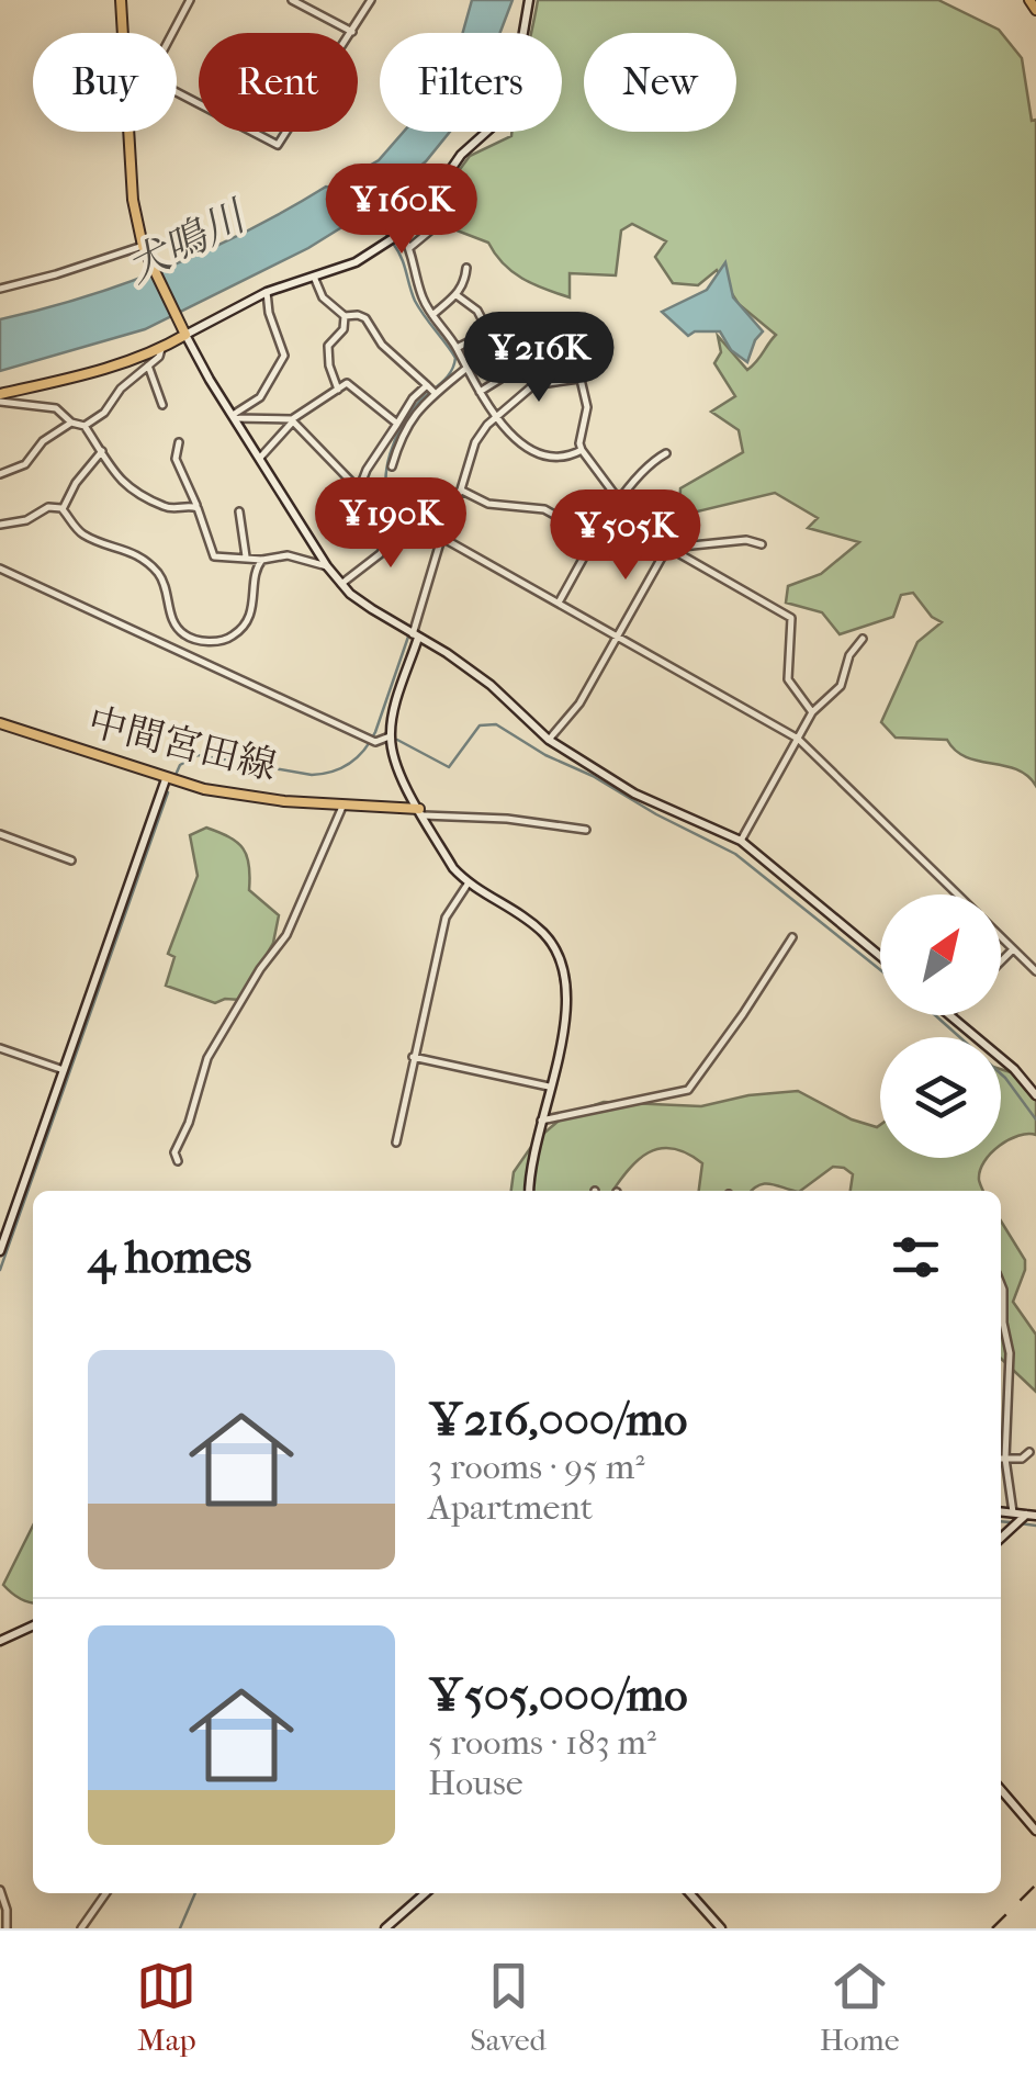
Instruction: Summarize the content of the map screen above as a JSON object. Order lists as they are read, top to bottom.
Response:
{
  "streets": {
    "main road": ["中間宮田線"]
  },
  "water": ["犬鳴川"],
  "north": "top right",
  "page": {
    "chip": [
      "Buy",
      "Rent",
      "Filters",
      "New"
    ],
    "price": [
      "¥160K",
      "¥216K",
      "¥190K",
      "¥505K"
    ],
    "heading": "4 homes",
    "list": [
      {
        "name": "¥216,000/mo",
        "note": "3 rooms · 95 m² · Apartment"
      },
      {
        "name": "¥505,000/mo",
        "note": "5 rooms · 183 m² · House"
      }
    ],
    "tabs": ["Map", "Saved", "Home"]
  }
}
